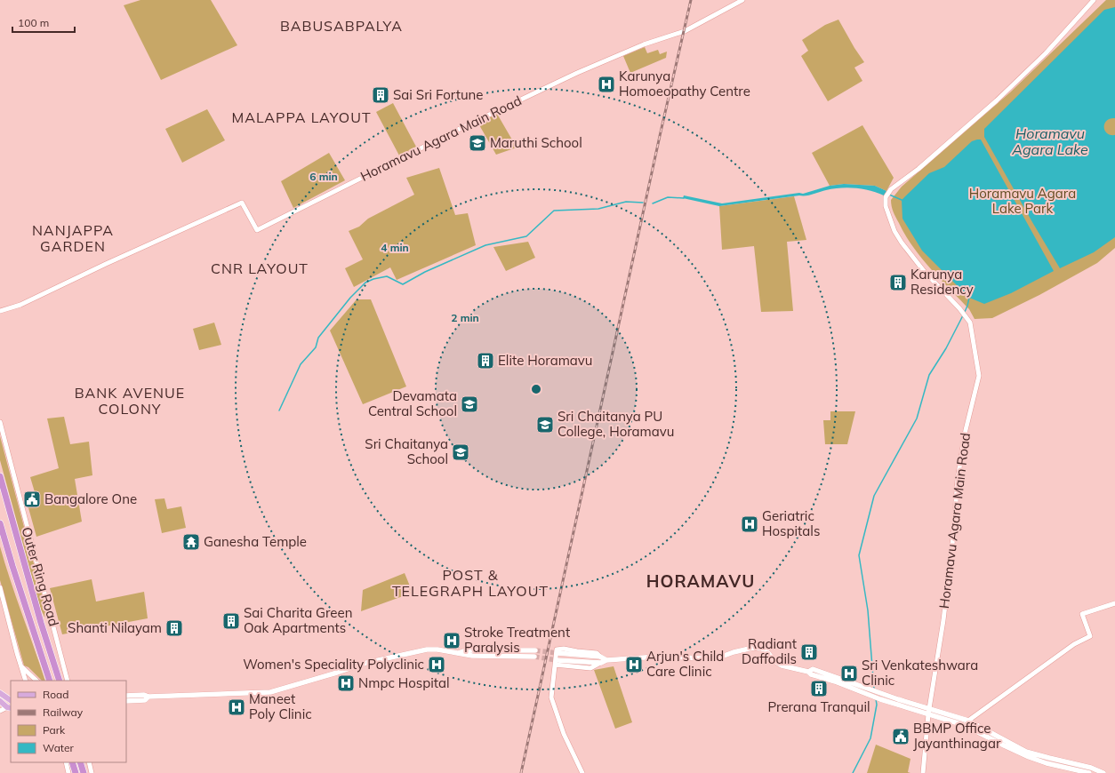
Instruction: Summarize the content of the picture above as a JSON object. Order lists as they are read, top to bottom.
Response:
{
  "streets": {
    "highway": ["Outer Ring Road"],
    "street": ["Horamavu Agara Main Road"]
  },
  "districts": [
    "BABUSABPALYA",
    "MALAPPA LAYOUT",
    "NANJAPPA GARDEN",
    "CNR LAYOUT",
    "BANK AVENUE COLONY",
    "POST & TELEGRAPH LAYOUT",
    "HORAMAVU"
  ],
  "water": ["Horamavu Agara Lake"],
  "parks": ["Horamavu Agara Lake Park"],
  "places": {
    "hospital": [
      "Karunya Homoeopathy Centre",
      "Geriatric Hospitals",
      "Stroke Treatment Paralysis",
      "Women's Speciality Polyclinic",
      "Arjun's Child Care Clinic",
      "Sri Venkateshwara Clinic",
      "Nmpc Hospital",
      "Maneet Poly Clinic"
    ],
    "building": [
      "Sai Sri Fortune",
      "Karunya Residency",
      "Elite Horamavu",
      "Sai Charita Green Oak Apartments",
      "Shanti Nilayam",
      "Radiant Daffodils",
      "Prerana Tranquil"
    ],
    "school or university": [
      "Maruthi School",
      "Devamata Central School",
      "Sri Chaitanya PU College, Horamavu",
      "Sri Chaitanya School"
    ],
    "public building": ["Bangalore One", "BBMP Office Jayanthinagar"],
    "temple": ["Ganesha Temple"]
  },
  "legend": [
    "Road",
    "Railway",
    "Park",
    "Water"
  ],
  "scale_bar": "100 m",
  "rings": ["6 min", "4 min", "2 min"]
}
